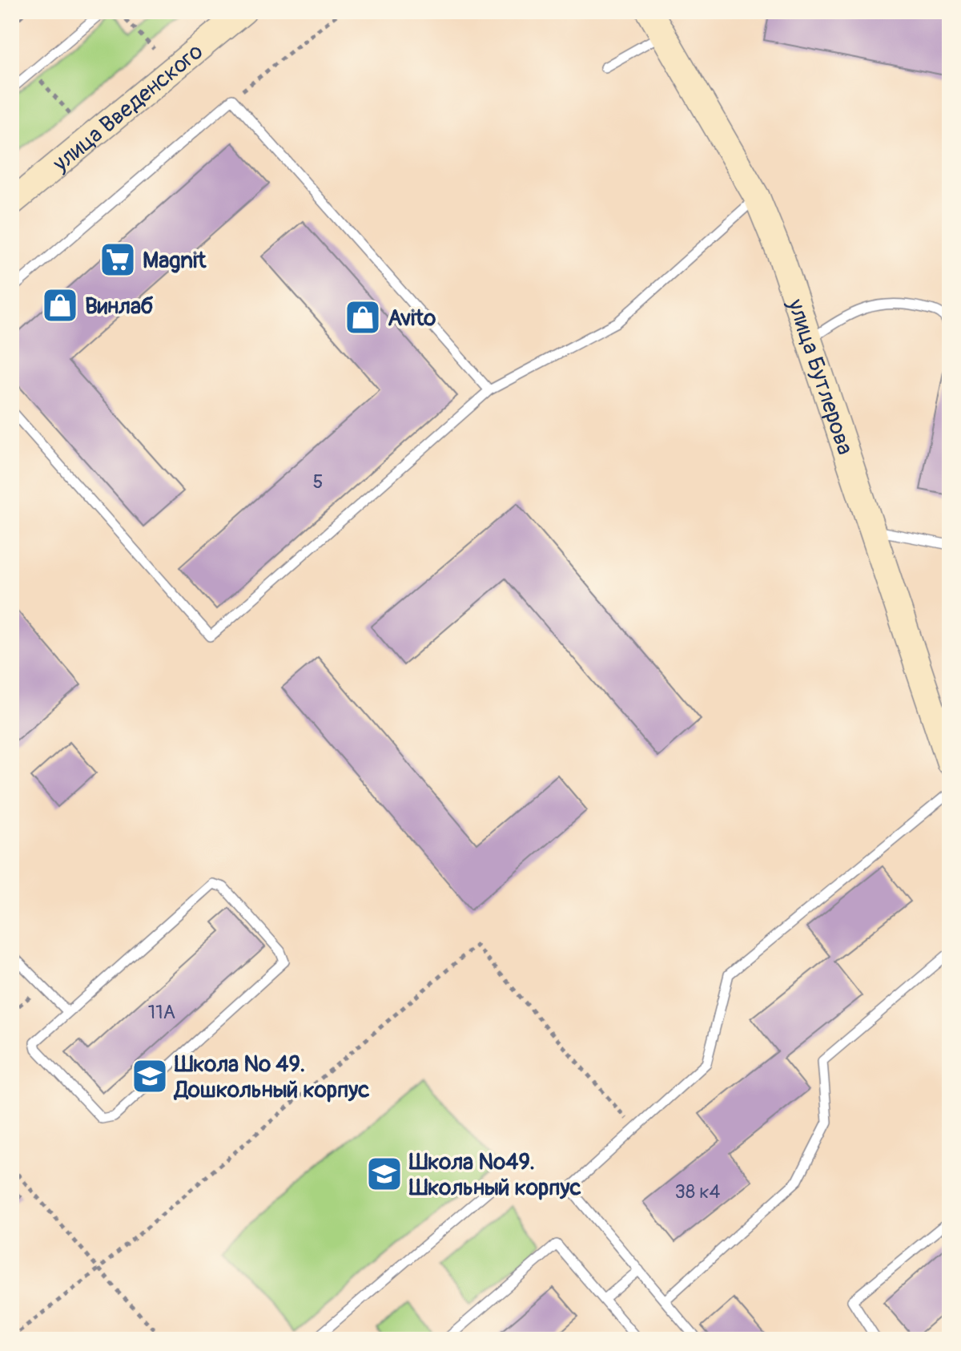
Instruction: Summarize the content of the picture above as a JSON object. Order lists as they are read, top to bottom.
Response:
{
  "streets": {
    "street": ["улица Введенского", "улица Бутлерова"]
  },
  "places": {
    "supermarket": ["Magnit"],
    "shop": ["Винлаб", "Avito"],
    "school or university": ["Школа № 49. Дошкольный корпус", "Школа №49. Школьный корпус"]
  },
  "house_numbers": ["5", "11А", "38 к4"]
}
